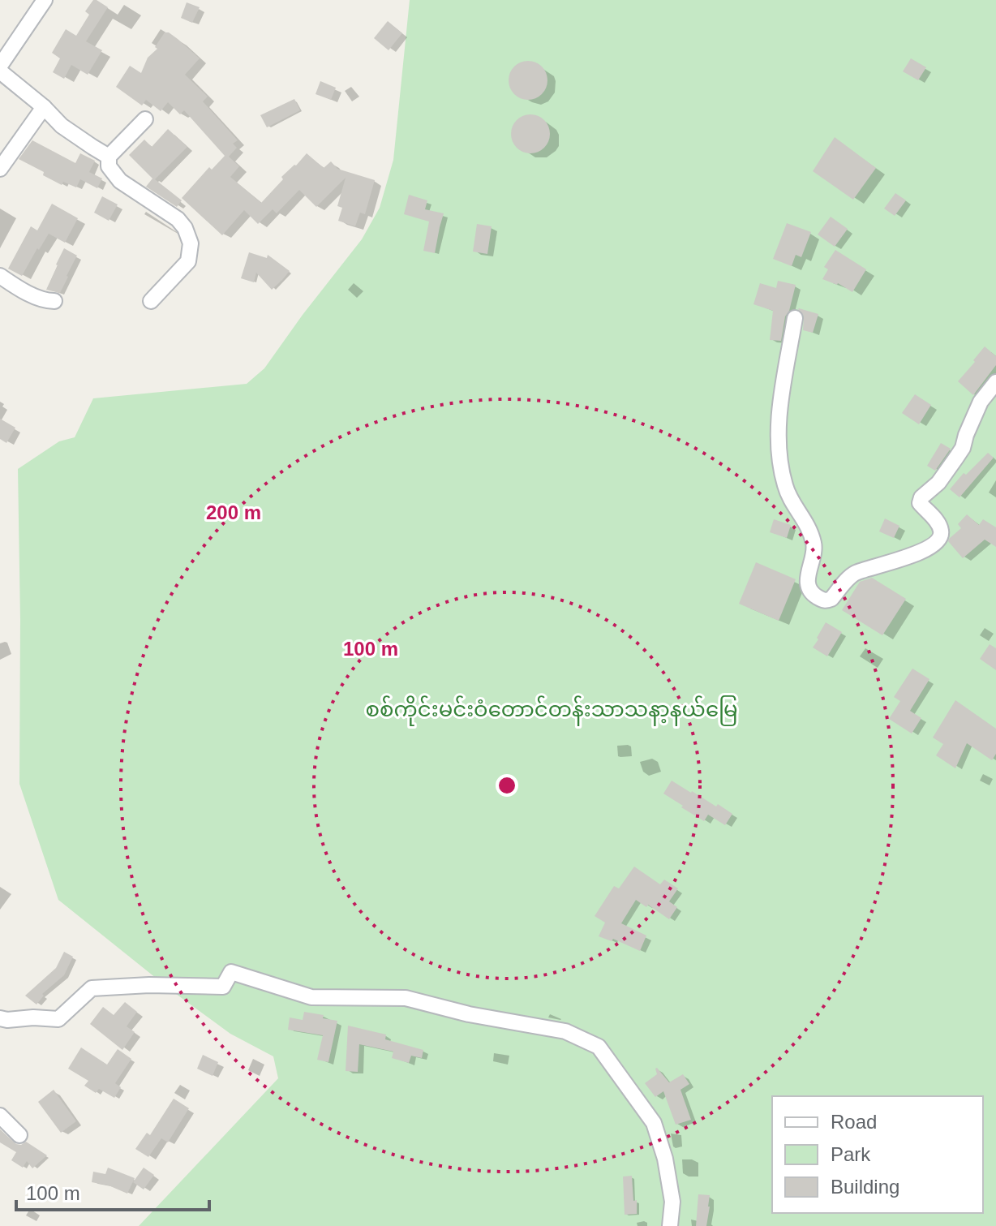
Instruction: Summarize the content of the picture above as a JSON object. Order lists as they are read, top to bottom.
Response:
{
  "parks": ["စစ်ကိုင်းမင်းဝံတောင်တန်းသာသနာ့နယ်မြေ"],
  "legend": ["Road", "Park", "Building"],
  "scale_bar": "100 m",
  "rings": ["200 m", "100 m"]
}
